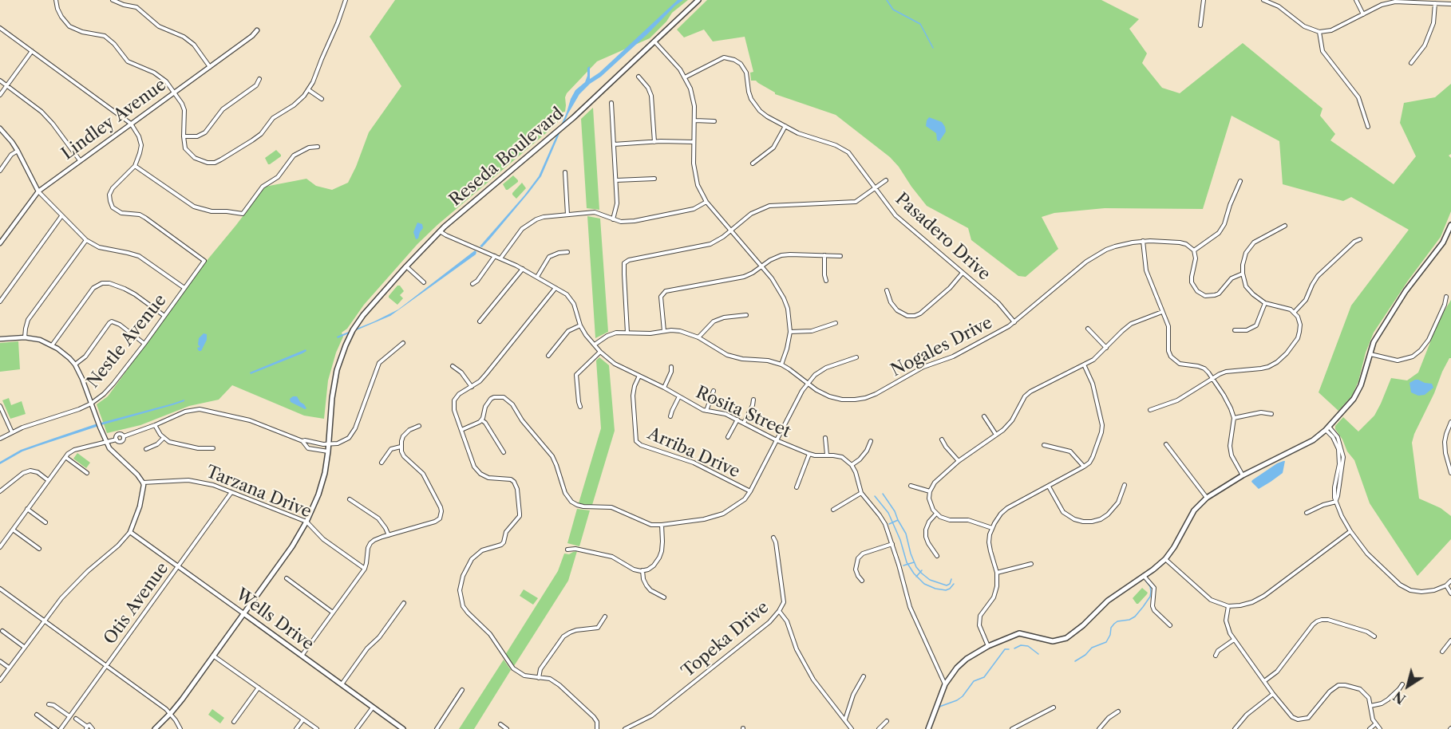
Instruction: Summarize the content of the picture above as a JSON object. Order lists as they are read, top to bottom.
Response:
{
  "streets": {
    "main road": ["Reseda Boulevard", "Wells Drive"],
    "street": [
      "Lindley Avenue",
      "Pasadero Drive",
      "Nestle Avenue",
      "Nogales Drive",
      "Rosita Street",
      "Arriba Drive",
      "Tarzana Drive",
      "Otis Avenue",
      "Topeka Drive"
    ]
  },
  "crossings": [
    ["Reseda Boulevard", "Rosita Street"],
    ["Reseda Boulevard", "Tarzana Drive"],
    ["Reseda Boulevard", "Wells Drive"],
    ["Pasadero Drive", "Nogales Drive"],
    ["Nogales Drive", "Rosita Street"],
    ["Rosita Street", "Arriba Drive"],
    ["Tarzana Drive", "Otis Avenue"],
    ["Otis Avenue", "Wells Drive"]
  ],
  "north": "bottom left"
}
